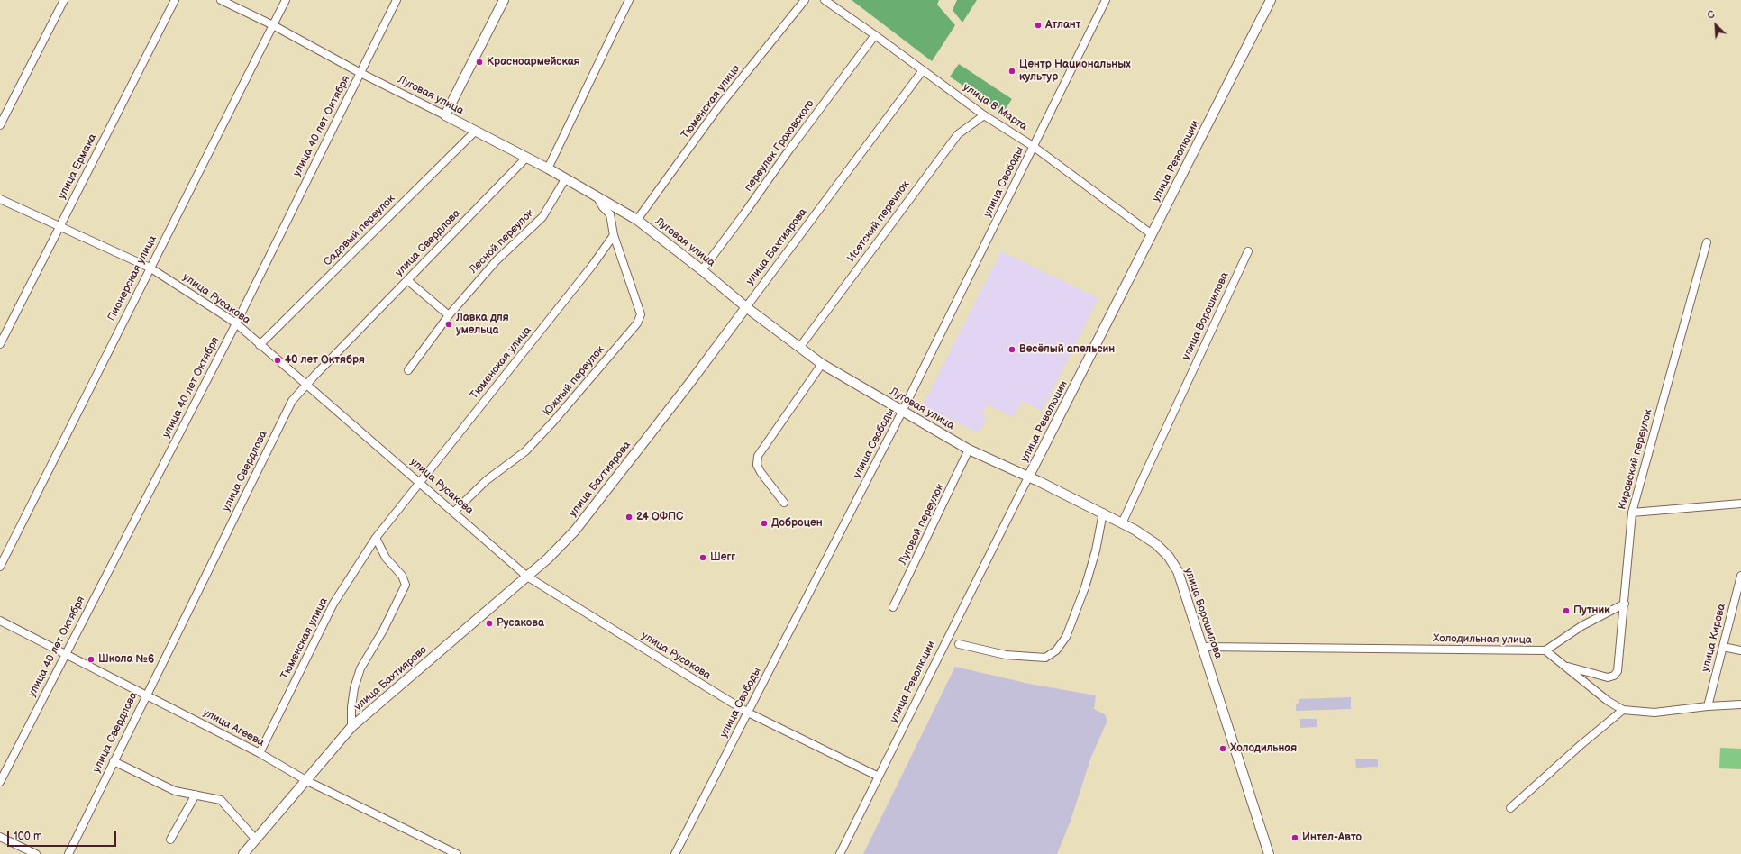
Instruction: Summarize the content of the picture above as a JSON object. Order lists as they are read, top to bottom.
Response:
{
  "streets": {
    "main road": [
      "Луговая улица",
      "улица Революции",
      "улица Бахтиярова",
      "улица Ворошилова"
    ],
    "street": [
      "Тюменская улица",
      "улица 8 Марта",
      "улица 40 лет Октября",
      "переулок Гроховского",
      "улица Ермака",
      "улица Свободы",
      "Исетский переулок",
      "Садовый переулок",
      "Лесной переулок",
      "улица Свердлова",
      "Пионерская улица",
      "улица Русакова",
      "Южный переулок",
      "Кировский переулок",
      "Луговой переулок",
      "улица Кирова",
      "Холодильная улица",
      "улица Агеева"
    ]
  },
  "crossings": [
    ["Луговая улица", "Тюменская улица"],
    ["Луговая улица", "улица 40 лет Октября"],
    ["Луговая улица", "переулок Гроховского"],
    ["Луговая улица", "улица Революции"],
    ["Луговая улица", "улица Свободы"],
    ["Луговая улица", "Исетский переулок"],
    ["Луговая улица", "Садовый переулок"],
    ["Луговая улица", "Лесной переулок"],
    ["Луговая улица", "улица Свердлова"],
    ["Луговая улица", "улица Бахтиярова"],
    ["Луговая улица", "Пионерская улица"],
    ["Луговая улица", "улица Ворошилова"],
    ["Луговая улица", "Луговой переулок"],
    ["Тюменская улица", "улица Русакова"],
    ["Тюменская улица", "Южный переулок"],
    ["Тюменская улица", "улица Агеева"],
    ["улица 8 Марта", "переулок Гроховского"],
    ["улица 8 Марта", "улица Революции"],
    ["улица 8 Марта", "улица Свободы"],
    ["улица 8 Марта", "Исетский переулок"],
    ["улица 8 Марта", "улица Бахтиярова"],
    ["улица 40 лет Октября", "улица Русакова"],
    ["улица 40 лет Октября", "улица Агеева"],
    ["улица Революции", "улица Русакова"],
    ["улица Ермака", "улица Русакова"],
    ["улица Свободы", "улица Русакова"],
    ["Садовый переулок", "улица Русакова"],
    ["улица Свердлова", "улица Русакова"],
    ["улица Свердлова", "улица Агеева"],
    ["улица Бахтиярова", "улица Русакова"],
    ["улица Бахтиярова", "улица Агеева"],
    ["Пионерская улица", "улица Русакова"],
    ["улица Русакова", "Южный переулок"],
    ["улица Ворошилова", "Холодильная улица"],
    ["Кировский переулок", "Холодильная улица"],
    ["улица Кирова", "Холодильная улица"]
  ],
  "places": [
    "Атлант",
    "Красноармейская",
    "Центр Национальных культур",
    "Лавка для умельца",
    "Весёлый апельсин",
    "40 лет Октября",
    "24 ОФПС",
    "Доброцен",
    "Шегг",
    "Путник",
    "Русакова",
    "Школа №6",
    "Холодильная",
    "Интел-Авто"
  ],
  "scale_bar": "100 m",
  "north": "top left"
}
